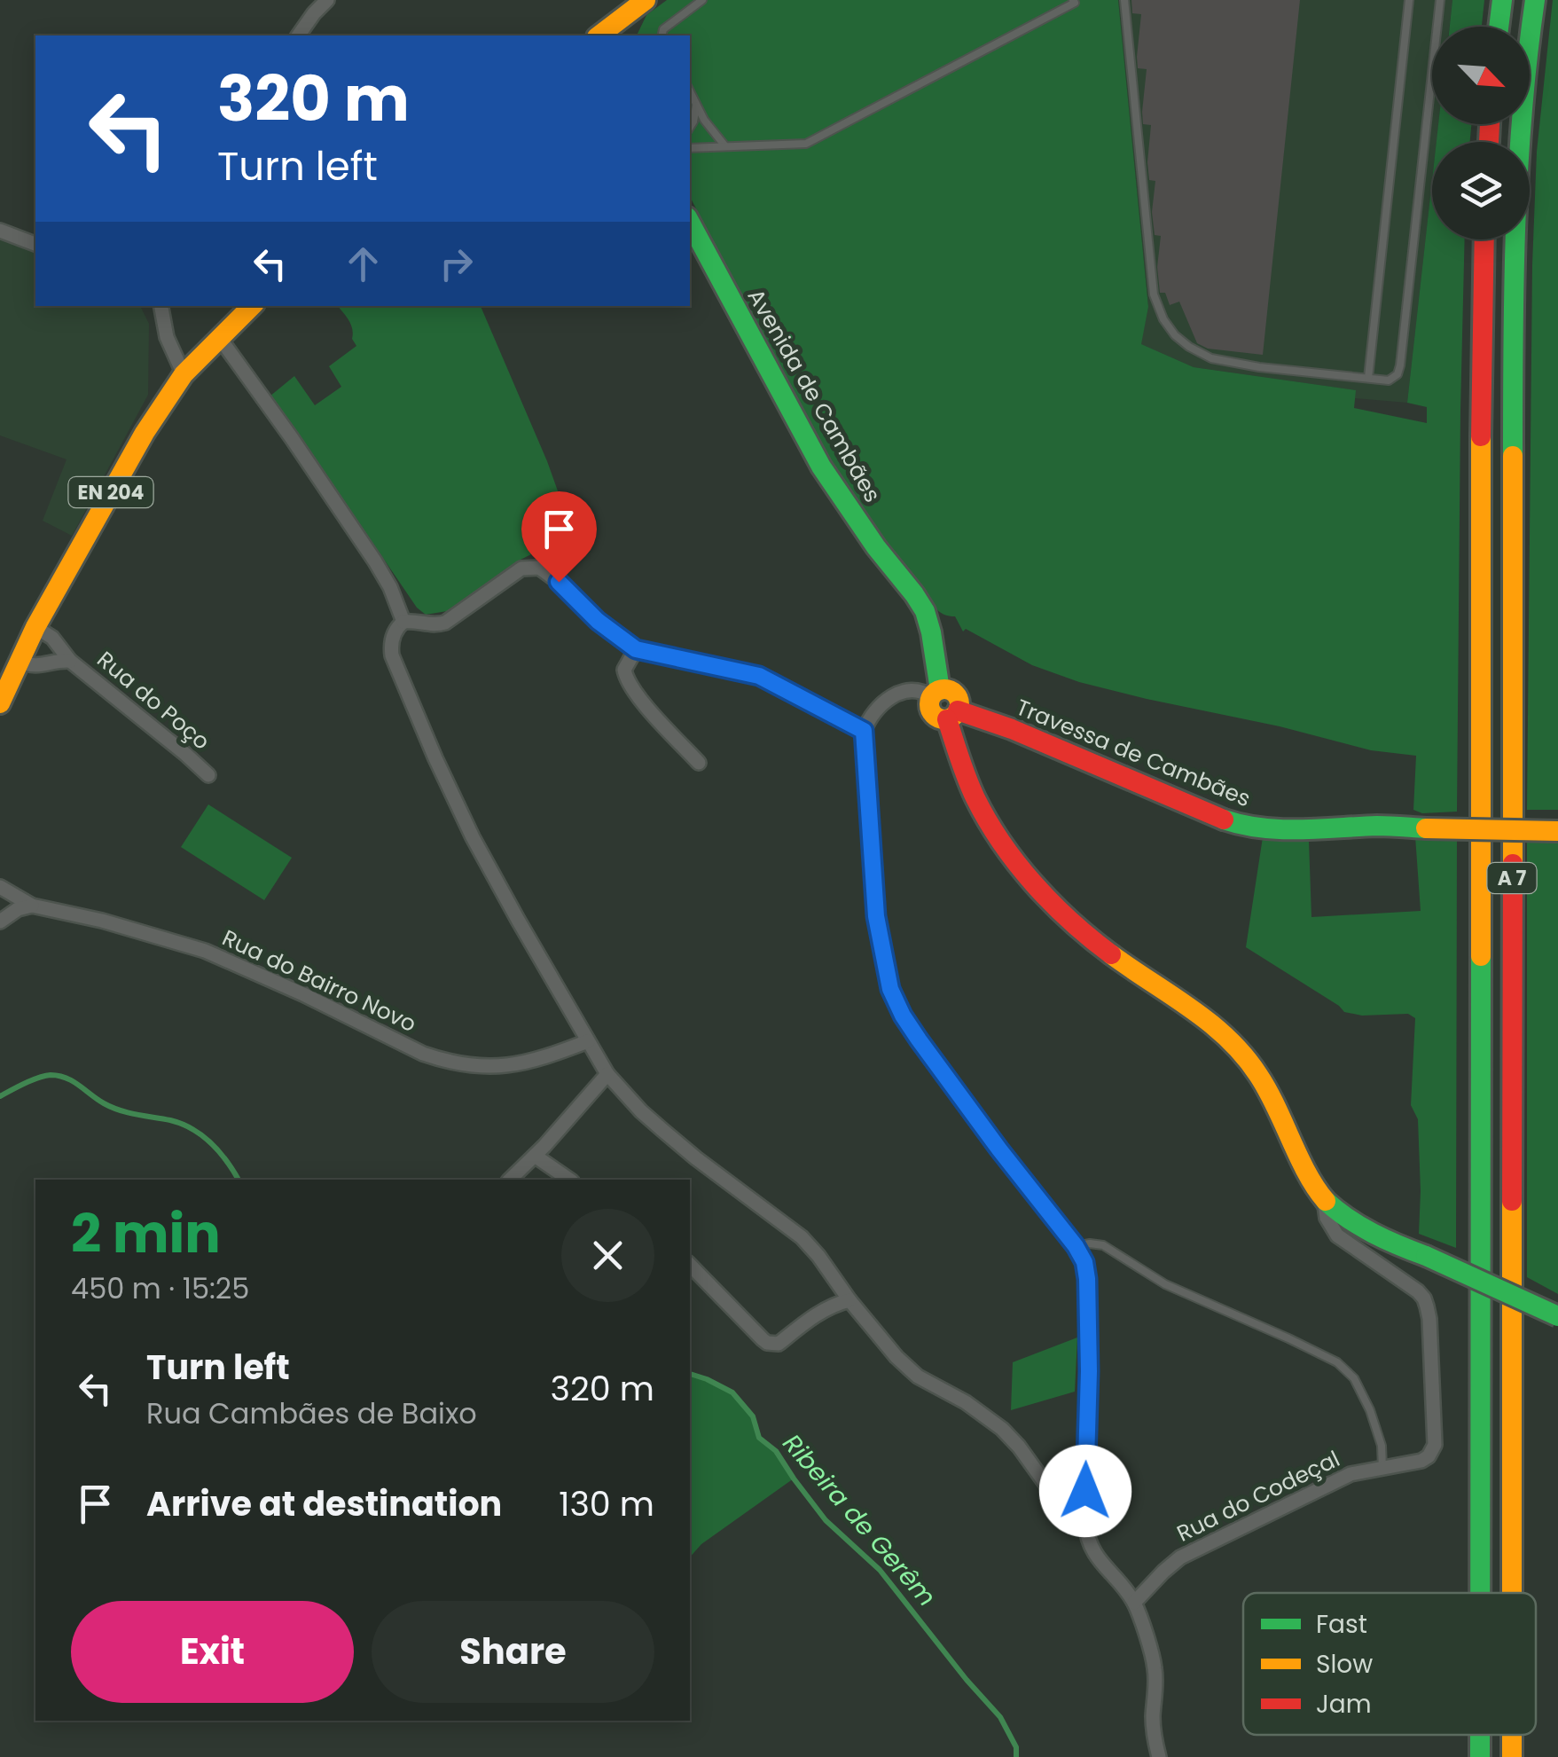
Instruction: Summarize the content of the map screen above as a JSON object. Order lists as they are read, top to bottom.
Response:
{
  "streets": {
    "main road": [
      "Avenida de Cambães",
      "EN 204",
      "Travessa de Cambães",
      "A 7"
    ],
    "street": ["Rua do Poço", "Rua do Bairro Novo", "Rua do Codeçal"]
  },
  "crossings": [
    ["EN 204", "Rua do Poço"]
  ],
  "water": ["Ribeira de Gerêm"],
  "legend": ["Fast", "Slow", "Jam"],
  "north": "bottom right",
  "page": {
    "turn": ["320 m", "Turn left"],
    "heading": ["2 min", "450 m · 15:25"],
    "list": [
      {
        "name": "Turn left",
        "note": "Rua Cambães de Baixo",
        "value": "320 m"
      },
      {
        "name": "Arrive at destination",
        "value": "130 m"
      }
    ],
    "buttons": ["Exit", "Share"]
  }
}
